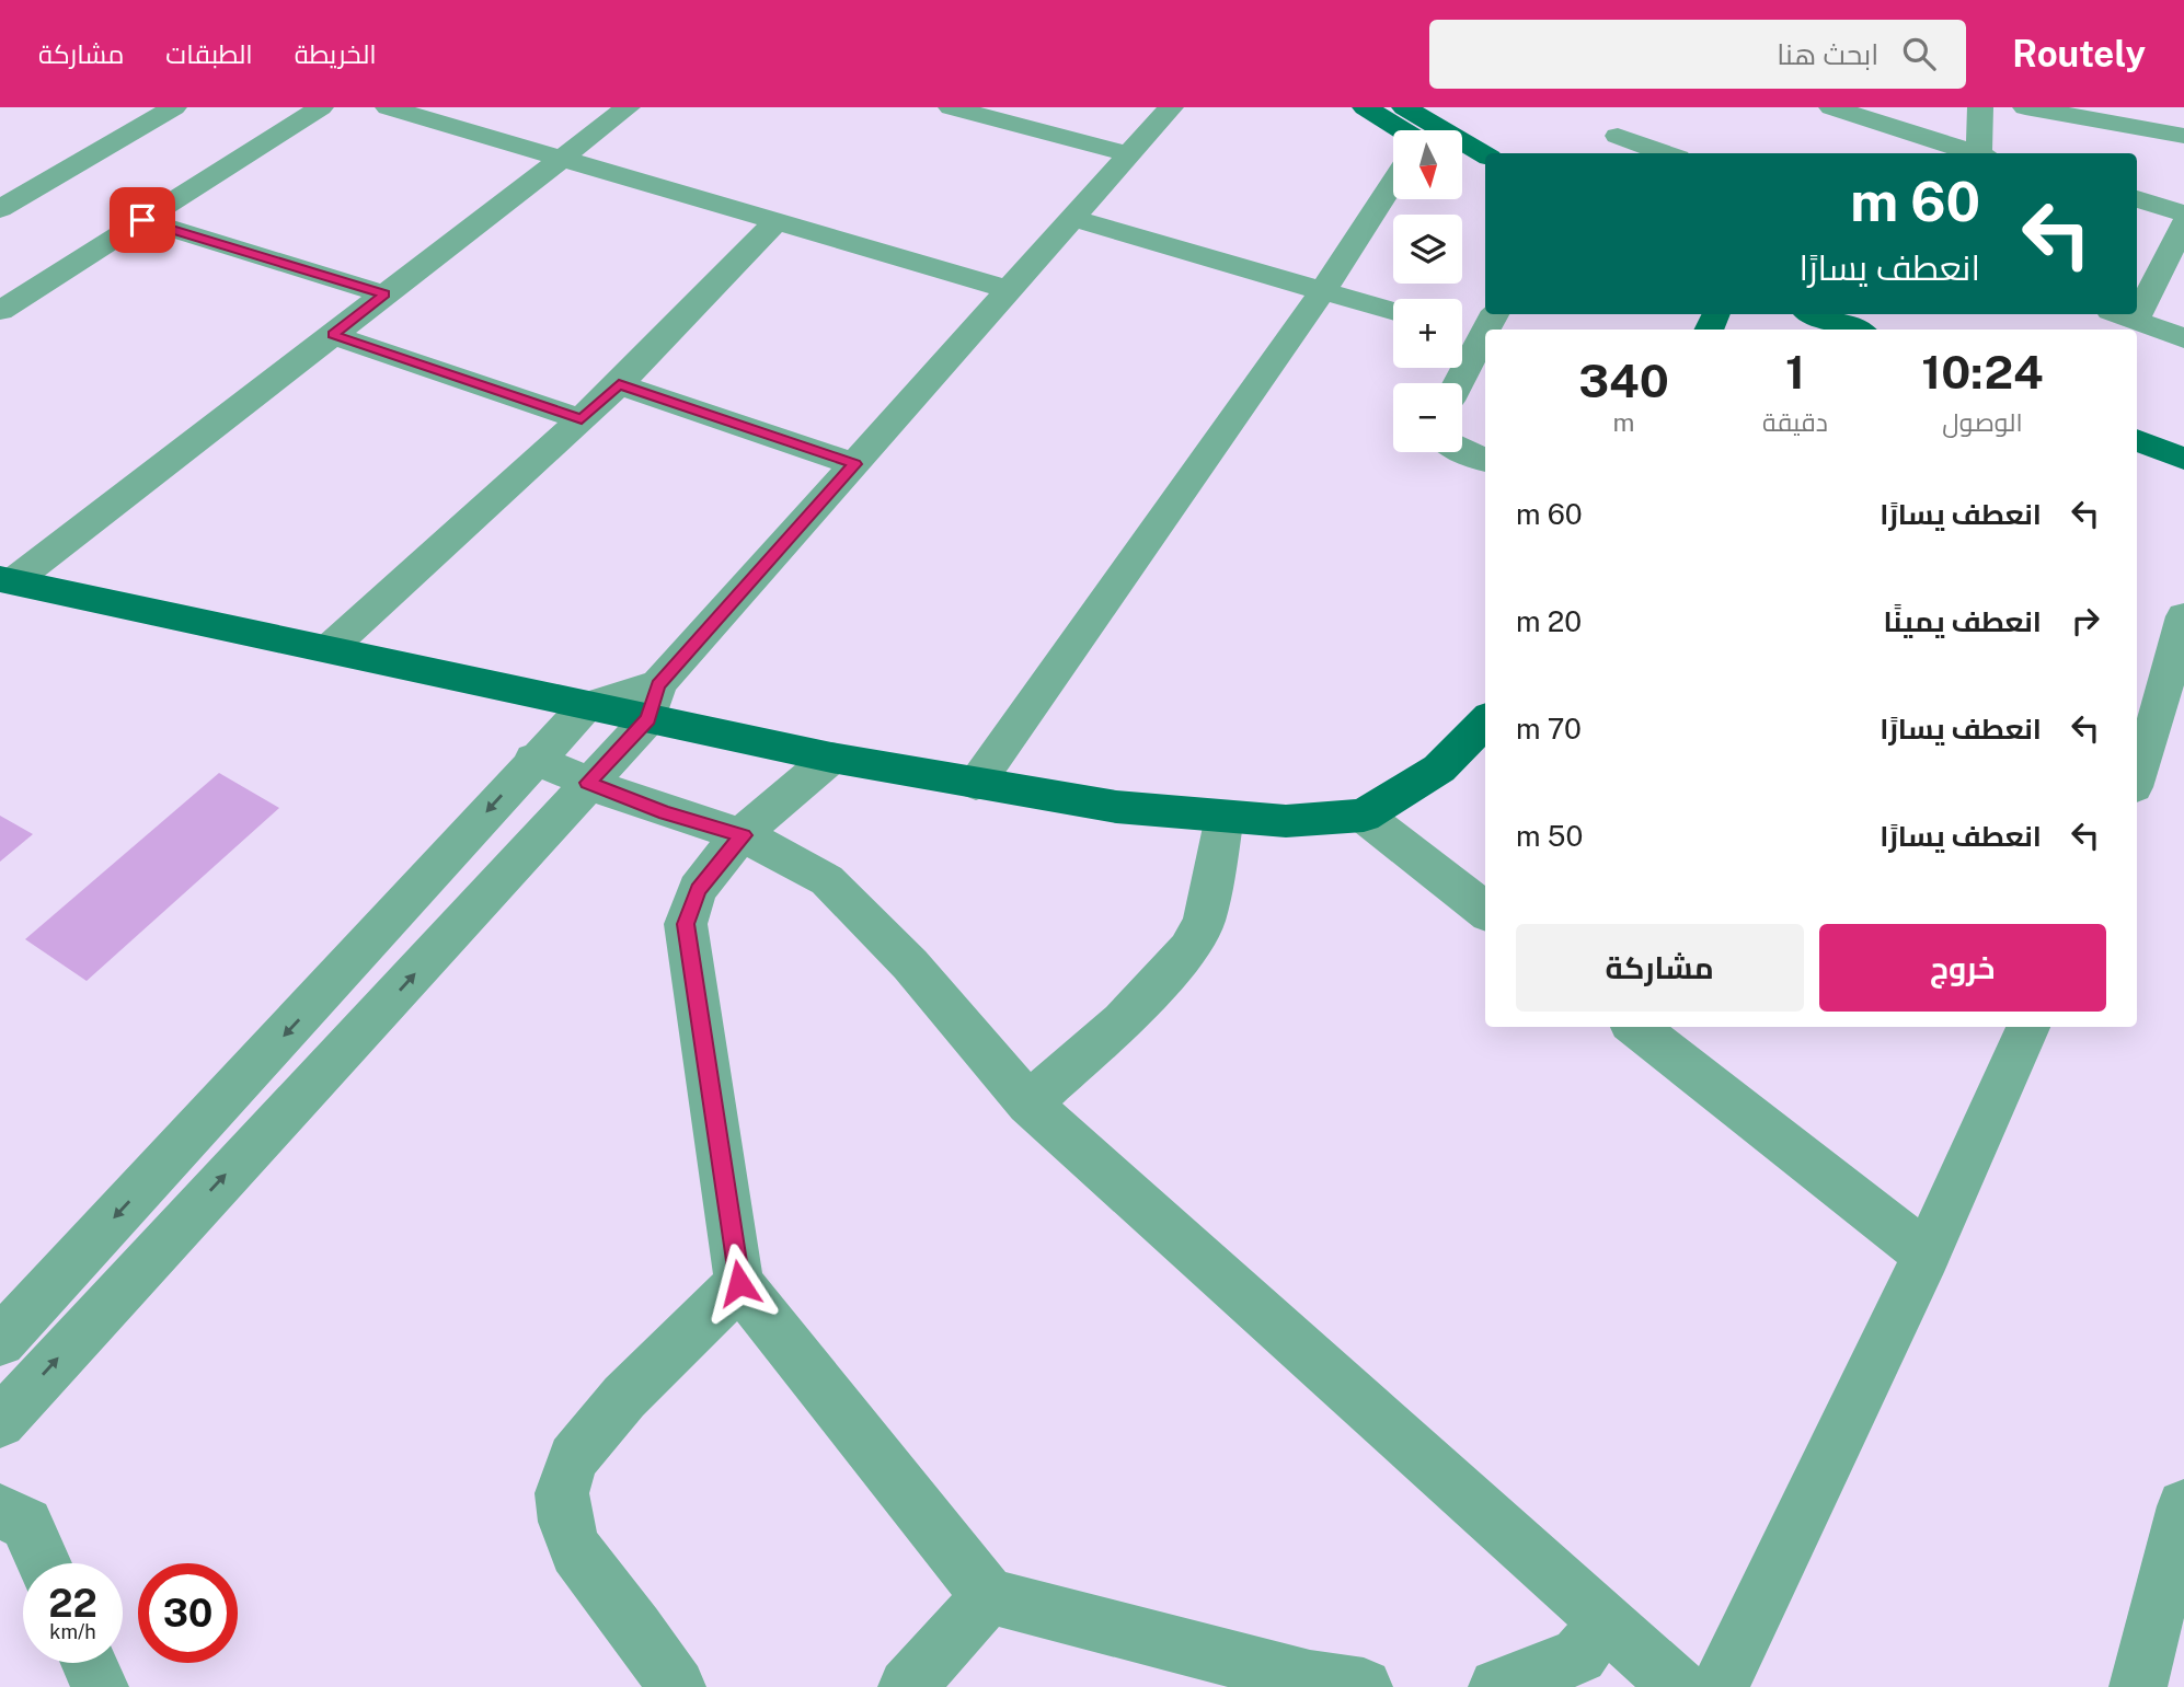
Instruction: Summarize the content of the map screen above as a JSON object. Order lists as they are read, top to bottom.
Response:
{
  "north": "bottom",
  "page": {
    "header": "Routely",
    "search": "ابحث هنا",
    "nav": ["الخريطة", "الطبقات", "مشاركة"],
    "map_buttons": ["+", "−"],
    "turn": ["60 m", "انعطف يسارًا"],
    "eta": [
      "10:24",
      "الوصول",
      "1",
      "دقيقة",
      "340",
      "m"
    ],
    "list": [
      {
        "name": "انعطف يسارًا",
        "value": "60 m"
      },
      {
        "name": "انعطف يمينًا",
        "value": "20 m"
      },
      {
        "name": "انعطف يسارًا",
        "value": "70 m"
      },
      {
        "name": "انعطف يسارًا",
        "value": "50 m"
      }
    ],
    "buttons": ["خروج", "مشاركة"],
    "speed": "22 km/h",
    "limit": "30"
  }
}
